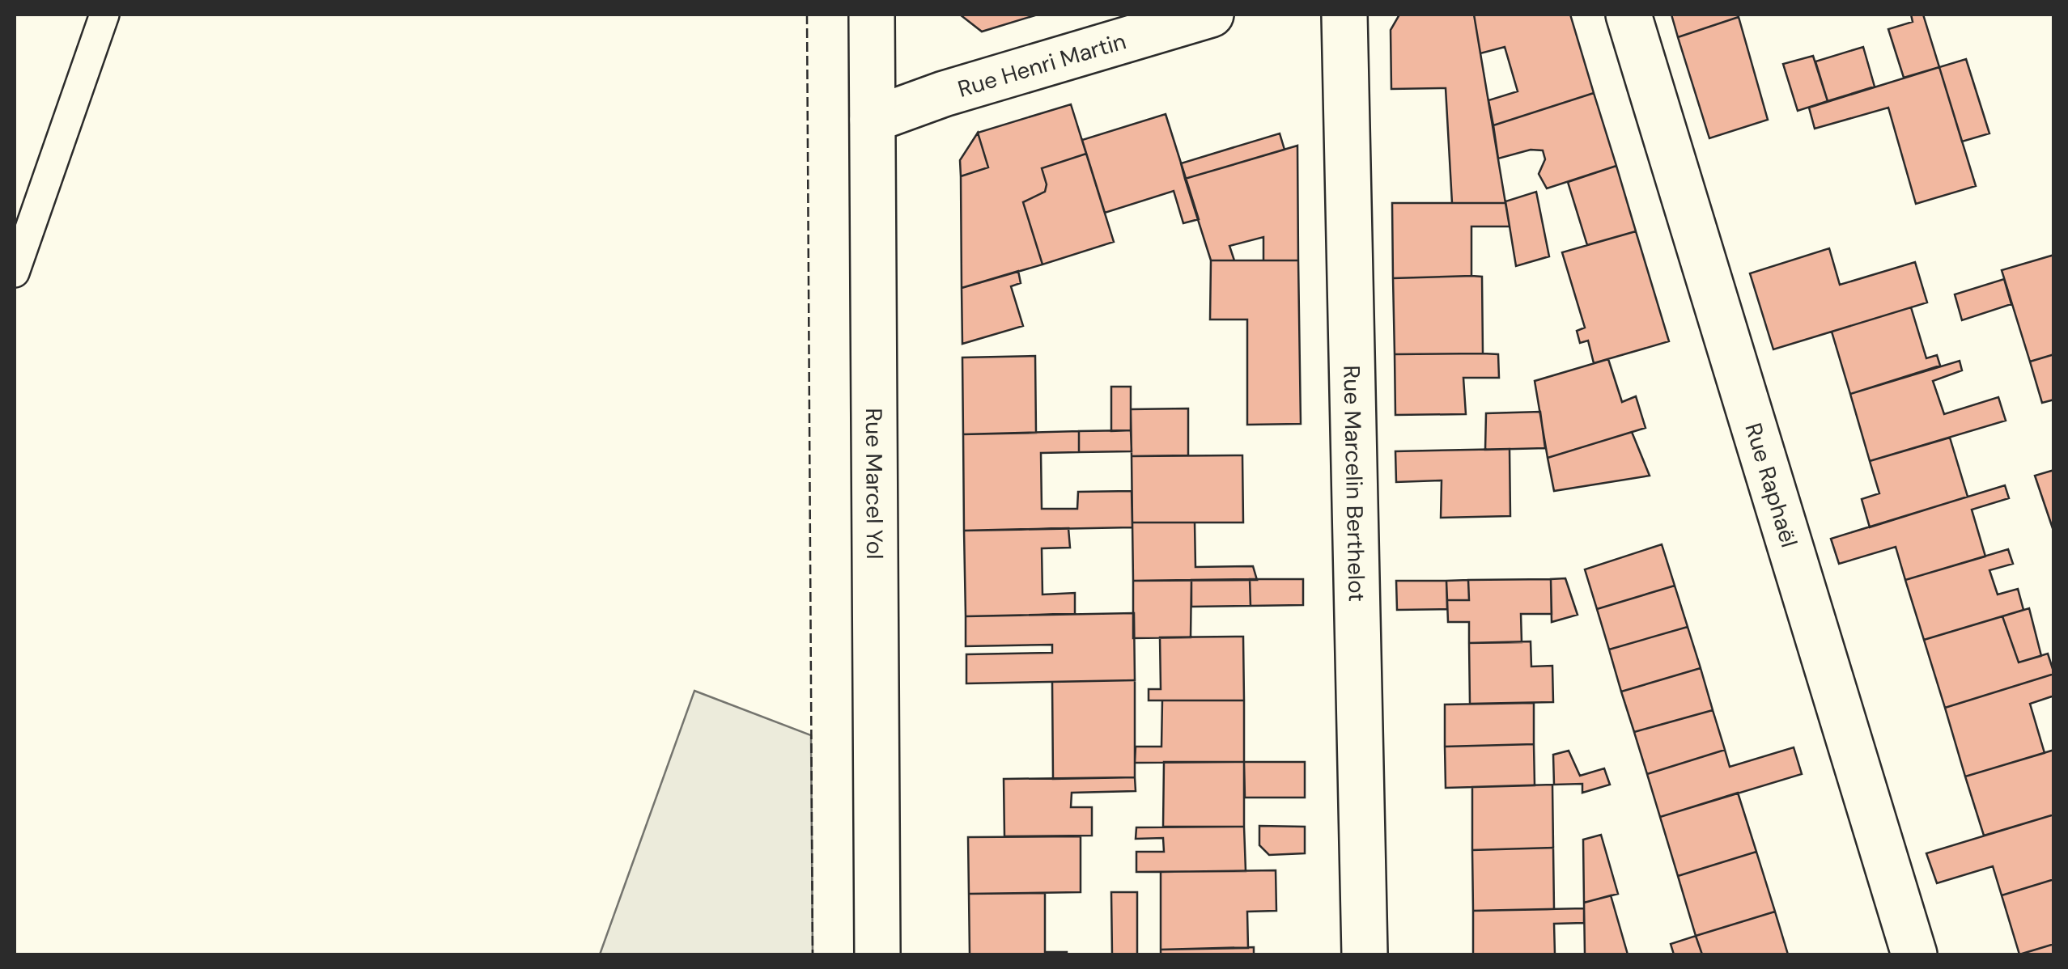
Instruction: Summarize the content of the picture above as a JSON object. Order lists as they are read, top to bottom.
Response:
{
  "streets": {
    "street": [
      "Rue Henri Martin",
      "Rue Marcel Yol",
      "Rue Marcelin Berthelot",
      "Rue Raphaël"
    ]
  },
  "crossings": [
    ["Rue Henri Martin", "Rue Marcel Yol"]
  ]
}
